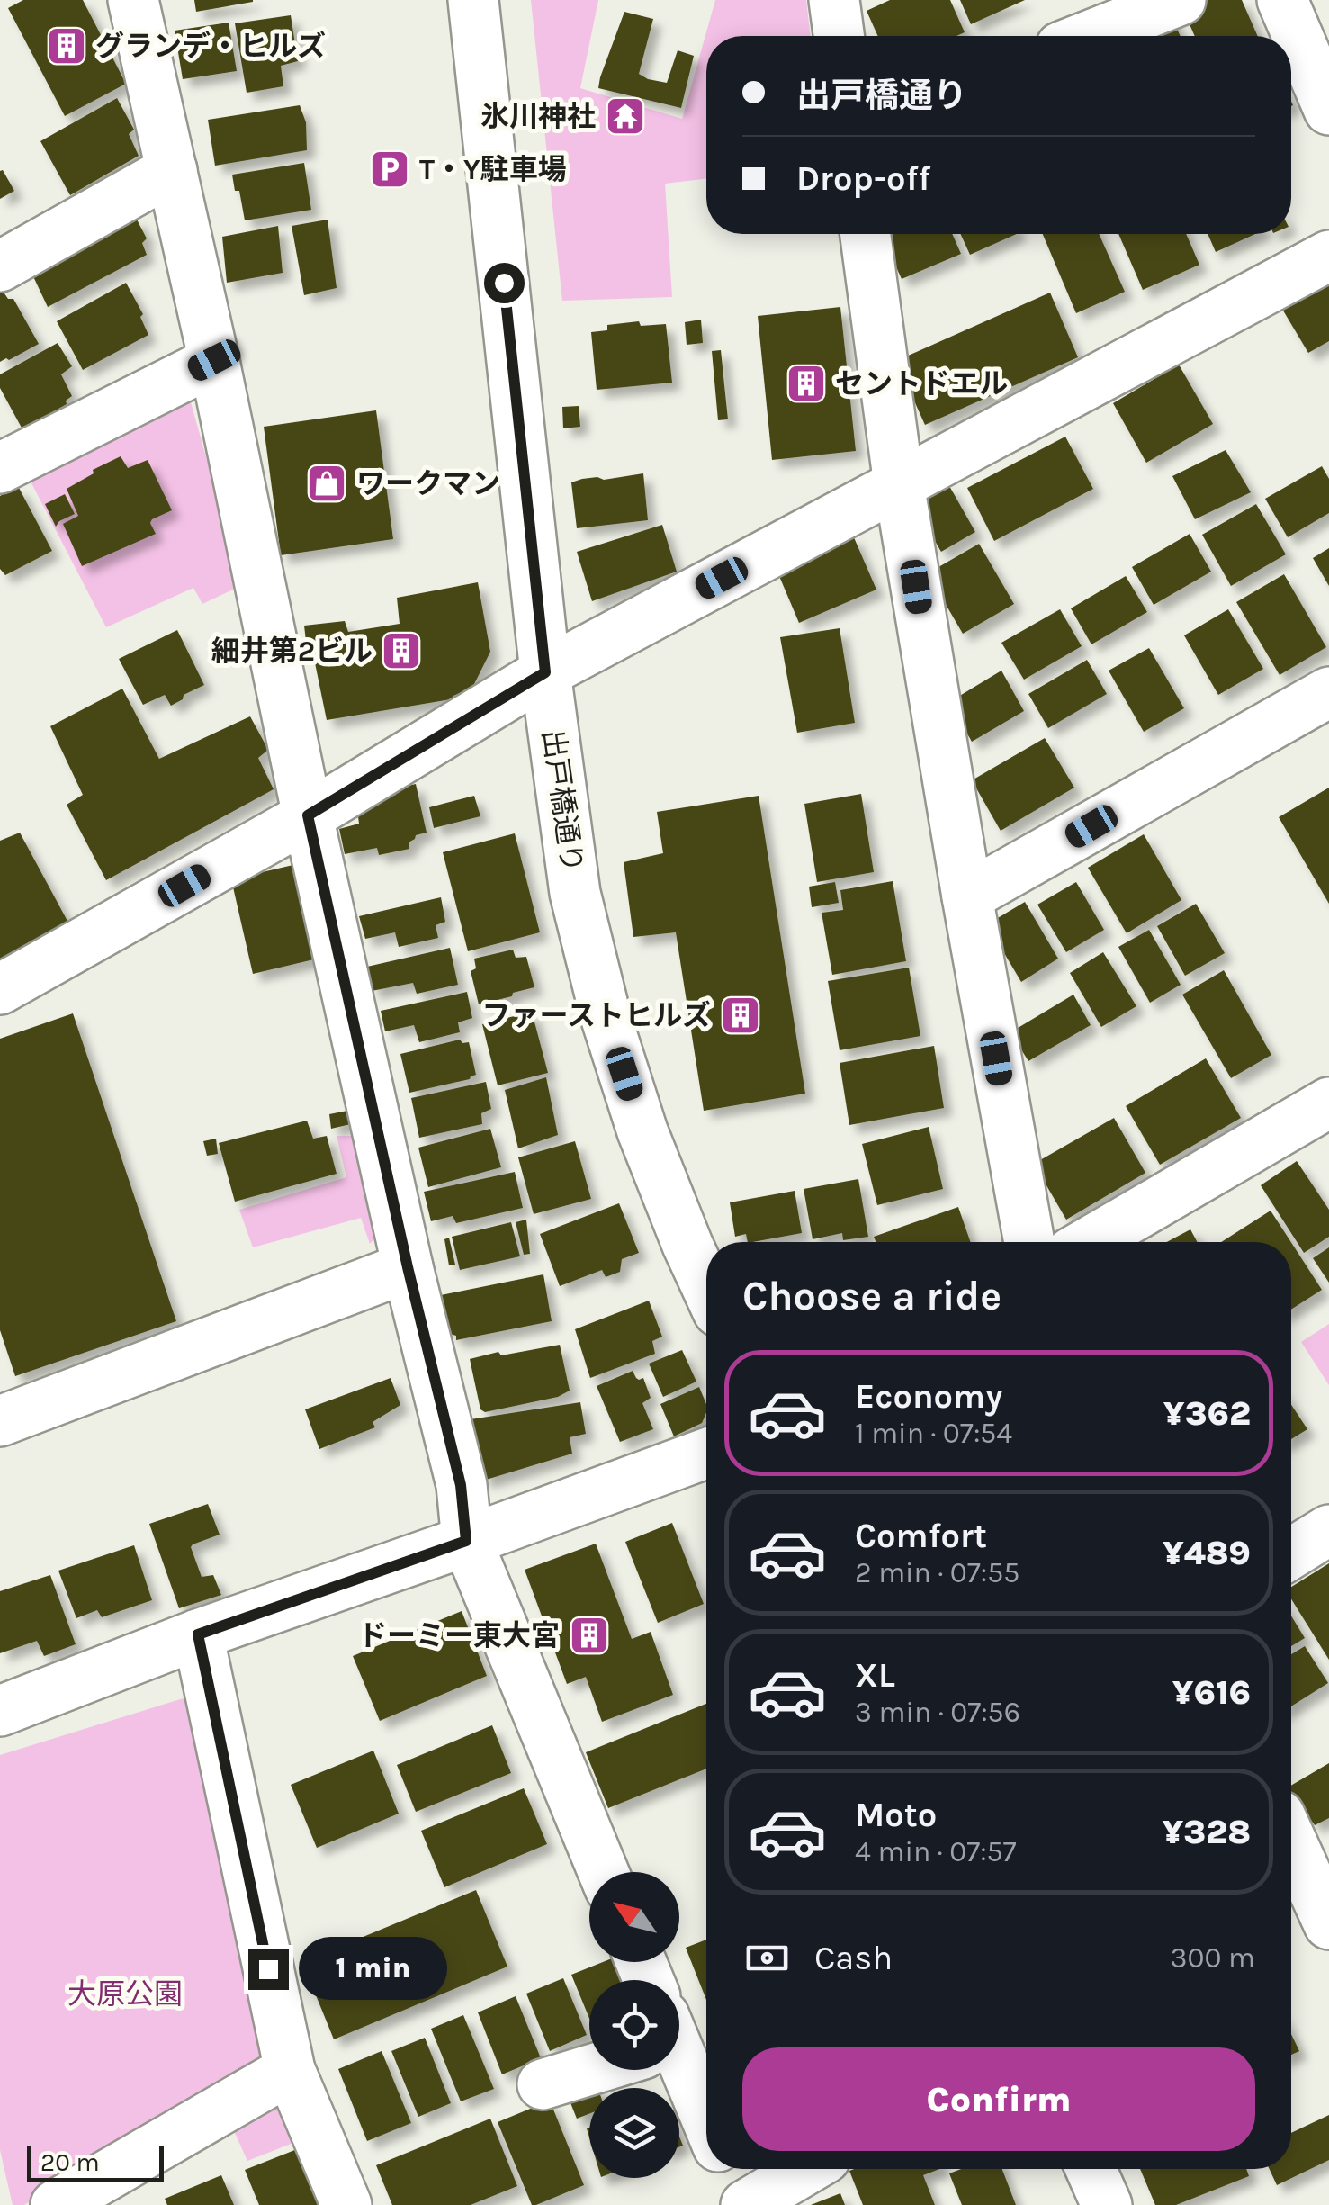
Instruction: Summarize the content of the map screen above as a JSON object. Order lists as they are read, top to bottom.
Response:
{
  "streets": {
    "street": ["出戸橋通り"]
  },
  "parks": ["大原公園"],
  "places": {
    "building": [
      "グランデ・ヒルズ",
      "セントドエル",
      "細井第2ビル",
      "ファーストヒルズ",
      "ドーミー東大宮"
    ],
    "temple": ["氷川神社"],
    "parking": ["T・Y駐車場"],
    "shop": ["ワークマン"]
  },
  "scale_bar": "20 m",
  "north": "top left",
  "page": {
    "banner": ["出戸橋通り", "Drop-off"],
    "heading": "Choose a ride",
    "list": [
      {
        "name": "Economy",
        "note": "1 min · 07:54",
        "value": "¥362"
      },
      {
        "name": "Comfort",
        "note": "2 min · 07:55",
        "value": "¥489"
      },
      {
        "name": "XL",
        "note": "3 min · 07:56",
        "value": "¥616"
      },
      {
        "name": "Moto",
        "note": "4 min · 07:57",
        "value": "¥328"
      }
    ],
    "pay": ["Cash", "300 m"],
    "bubble": "1 min",
    "buttons": "Confirm",
    "scale": "20 m"
  }
}
